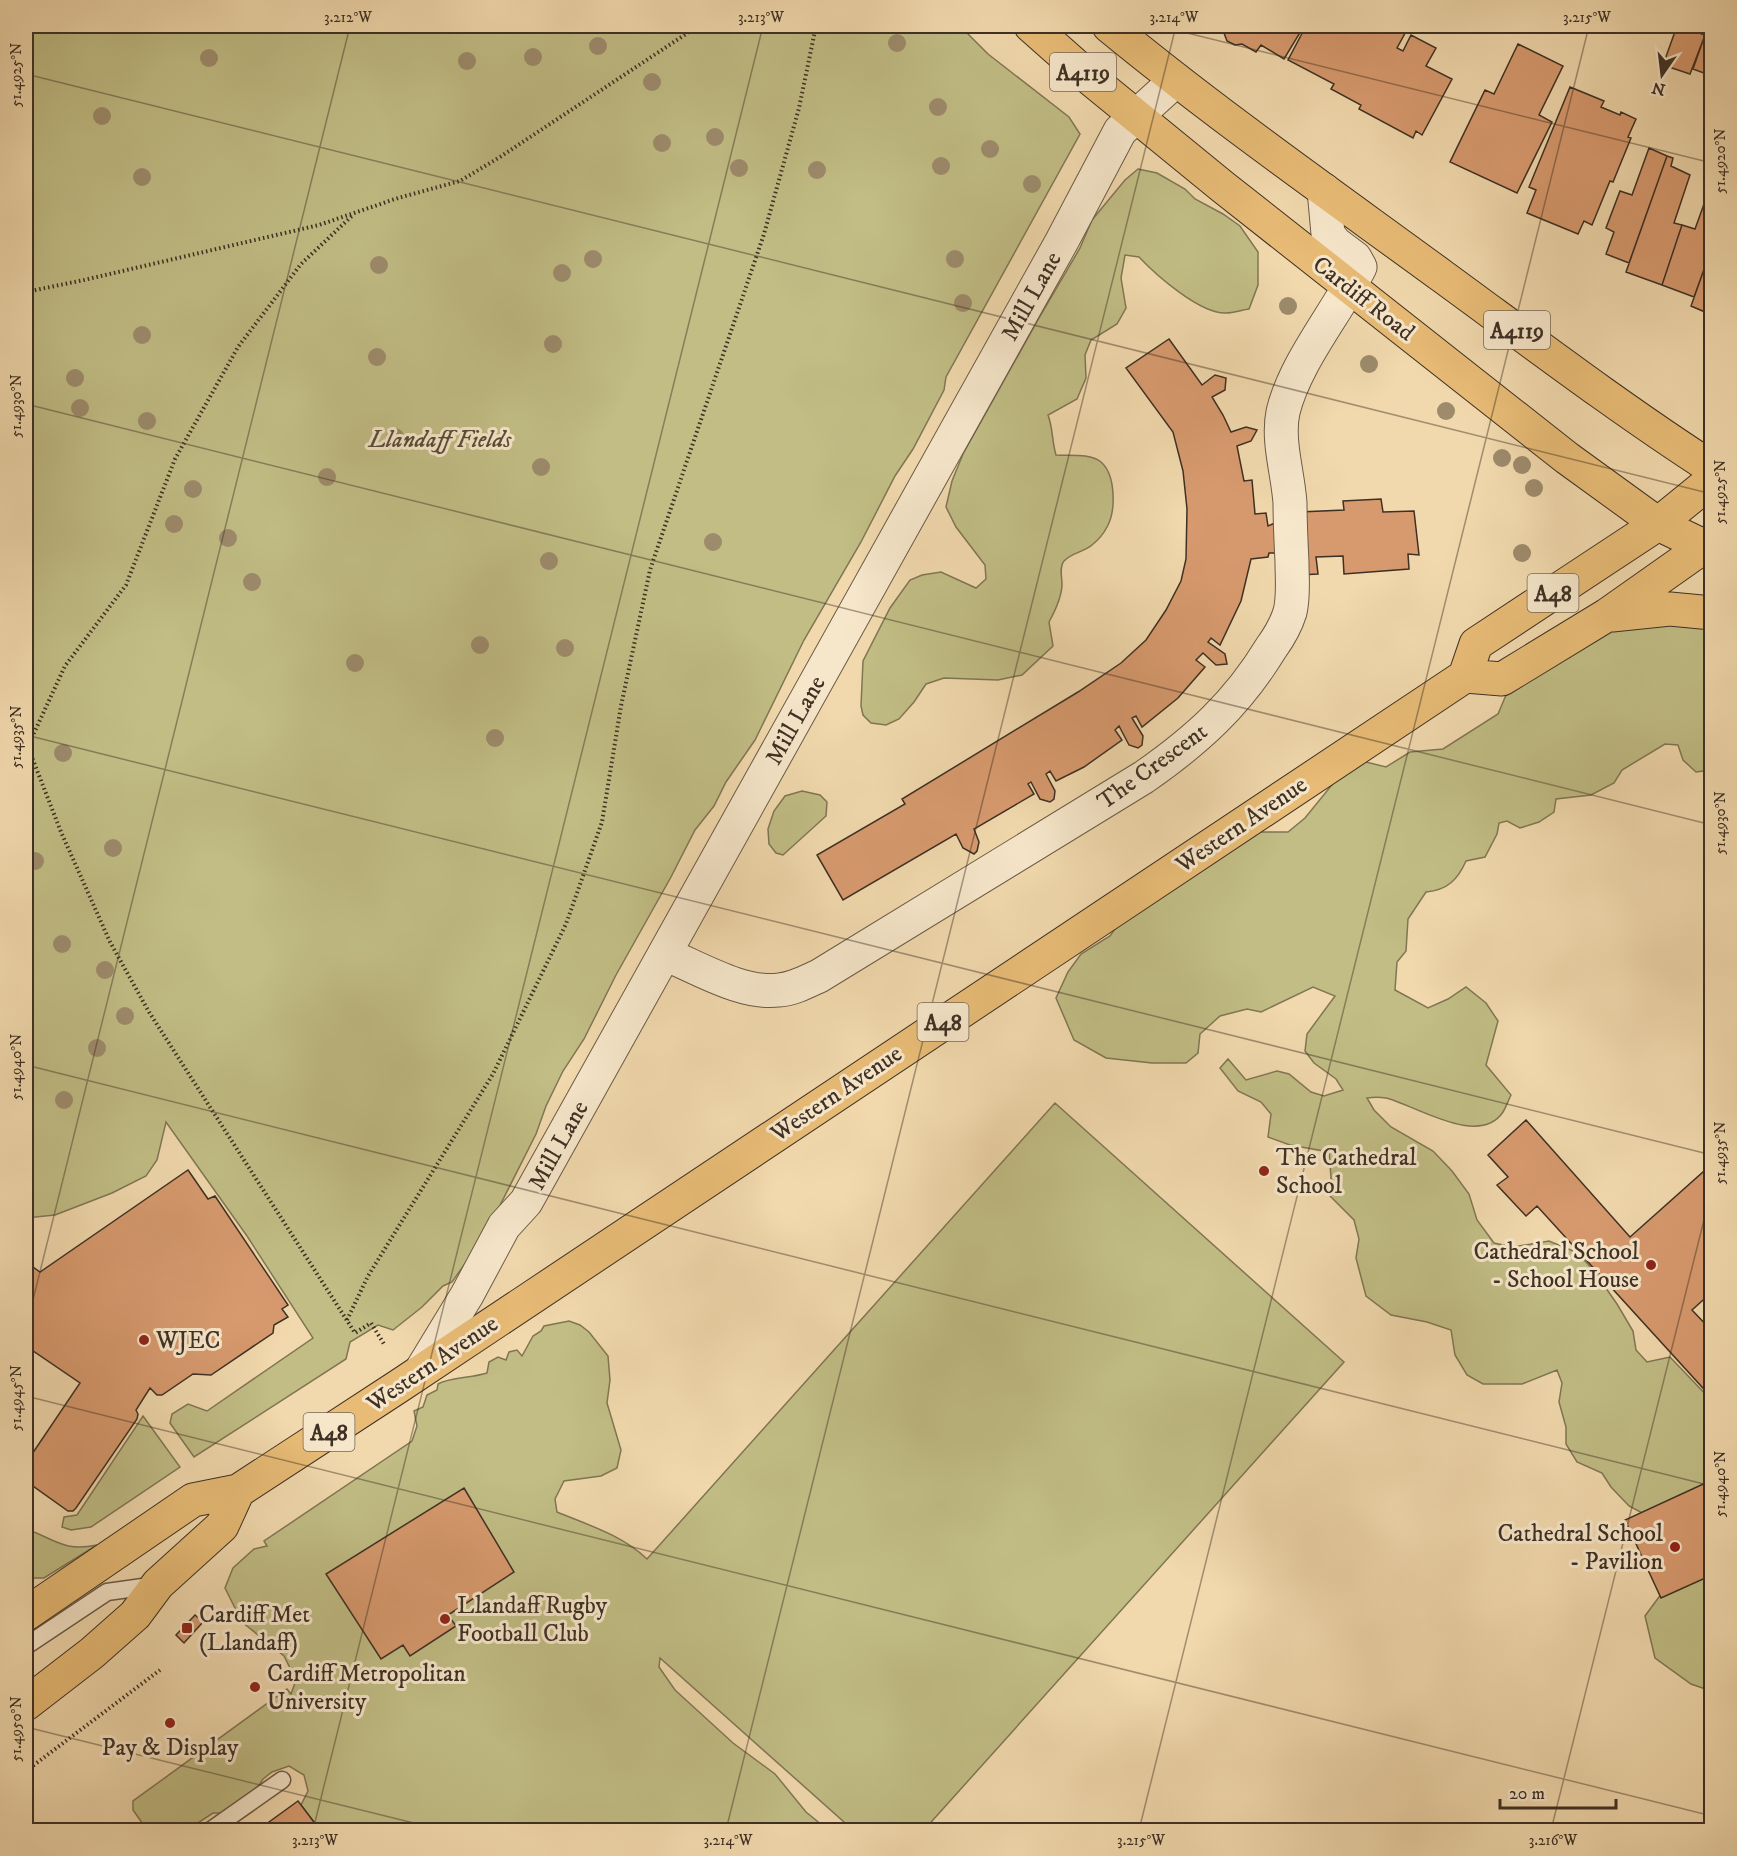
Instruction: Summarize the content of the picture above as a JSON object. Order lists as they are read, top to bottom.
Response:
{
  "streets": {
    "main road": [
      "A4119",
      "Cardiff Road",
      "A48",
      "Western Avenue"
    ],
    "street": ["Mill Lane", "The Crescent"]
  },
  "crossings": [
    ["A4119", "Mill Lane"],
    ["A4119", "The Crescent"],
    ["Mill Lane", "Cardiff Road"],
    ["Mill Lane", "The Crescent"],
    ["Mill Lane", "Western Avenue"],
    ["Cardiff Road", "A48"],
    ["Cardiff Road", "The Crescent"],
    ["A48", "Western Avenue"]
  ],
  "parks": ["Llandaff Fields"],
  "places": {
    "other": [
      "The Cathedral School",
      "Cathedral School - School House",
      "WJEC",
      "Cathedral School - Pavilion",
      "Llandaff Rugby Football Club",
      "Cardiff Metropolitan University",
      "Pay & Display"
    ],
    "transit": ["Cardiff Met (Llandaff)"]
  },
  "scale_bar": "20 m",
  "north": "bottom",
  "coordinates": [
    "3.212°W",
    "3.213°W",
    "3.214°W",
    "3.215°W",
    "51.4925°N",
    "51.4920°N",
    "51.4930°N",
    "51.4935°N",
    "51.4940°N",
    "51.4945°N",
    "51.4950°N",
    "3.216°W"
  ]
}
